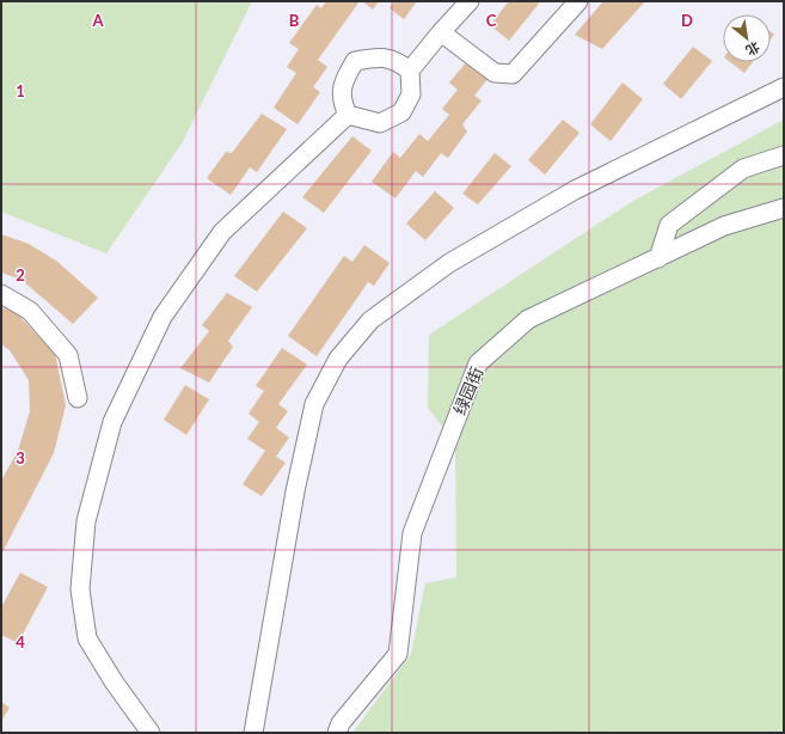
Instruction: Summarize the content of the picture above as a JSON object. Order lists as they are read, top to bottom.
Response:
{
  "streets": {
    "street": ["绿园街"]
  },
  "north": "bottom right",
  "grid": {
    "columns": [
      "A",
      "B",
      "C",
      "D"
    ],
    "rows": [
      "1",
      "2",
      "3",
      "4"
    ]
  }
}
